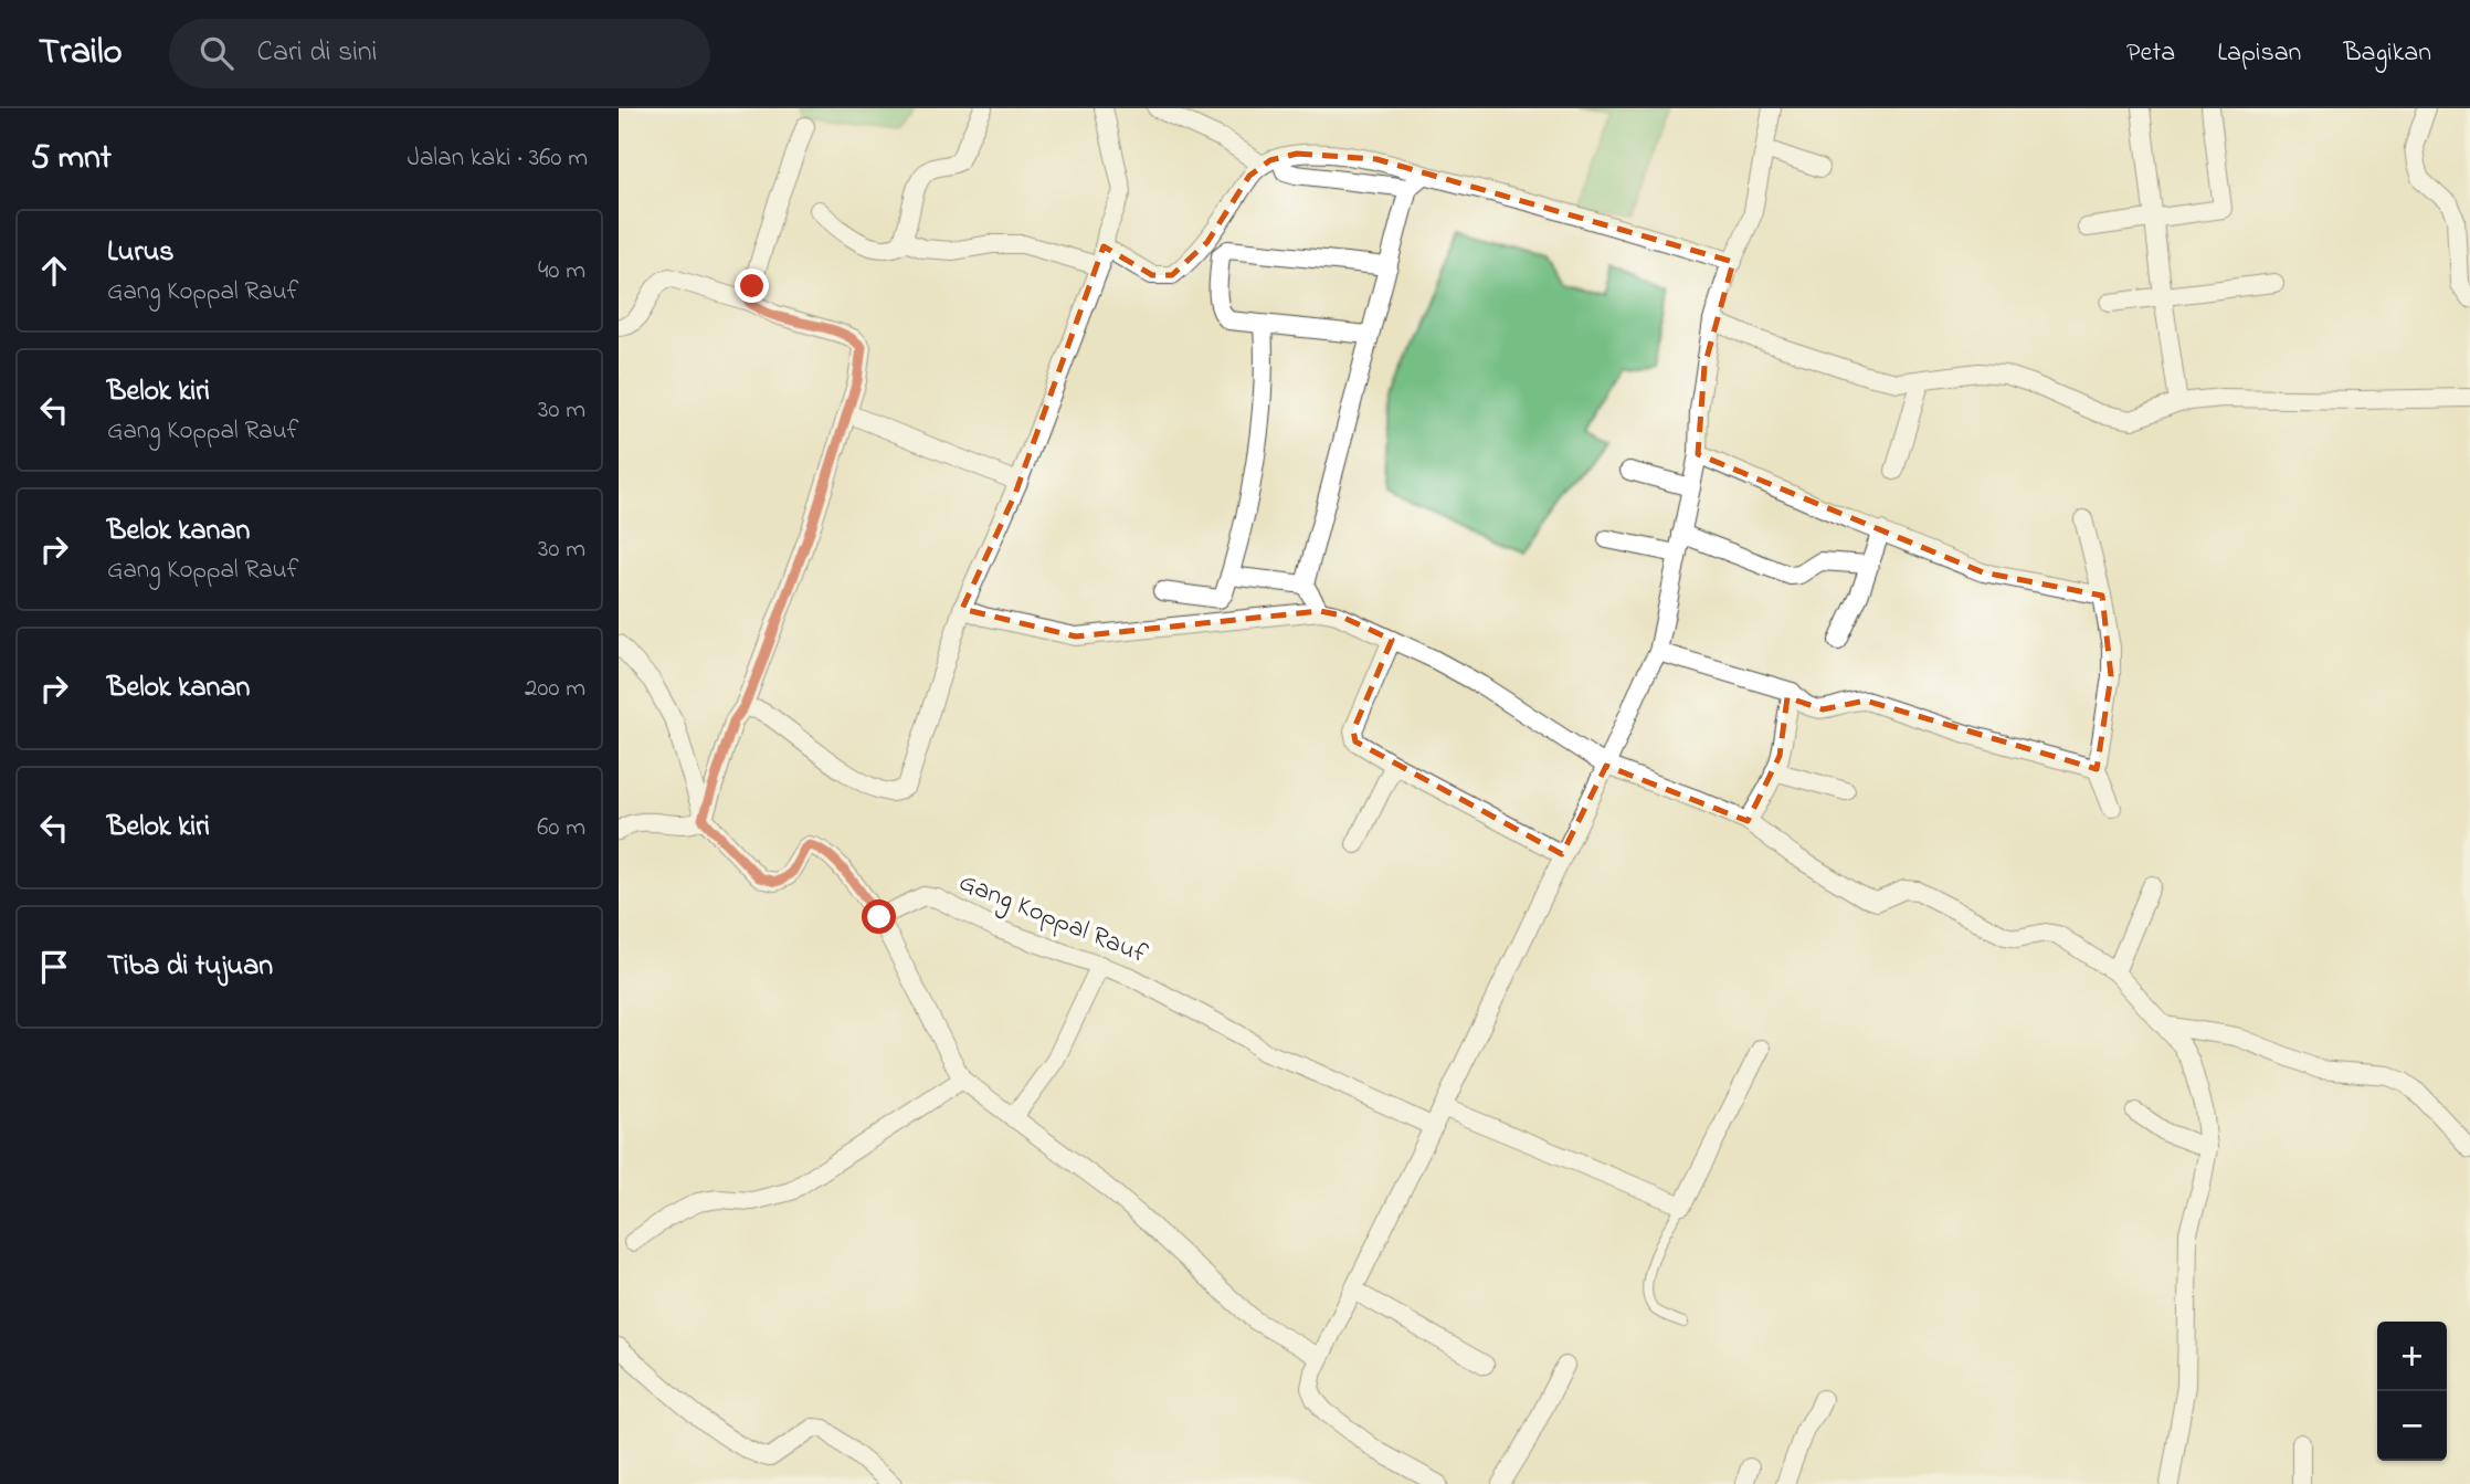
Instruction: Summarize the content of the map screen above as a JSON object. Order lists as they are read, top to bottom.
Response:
{
  "streets": {
    "street": ["Gang Koppal Rauf"]
  },
  "page": {
    "header": "Trailo",
    "search": "Cari di sini",
    "nav": ["Peta", "Lapisan", "Bagikan"],
    "heading": ["5 mnt", "Jalan kaki · 360 m"],
    "list": [
      ["Lurus", "Gang Koppal Rauf", "40 m"],
      ["Belok kiri", "Gang Koppal Rauf", "30 m"],
      ["Belok kanan", "Gang Koppal Rauf", "30 m"],
      ["Belok kanan", "200 m"],
      ["Belok kiri", "60 m"],
      "Tiba di tujuan"
    ],
    "map_buttons": ["+", "−"]
  }
}
